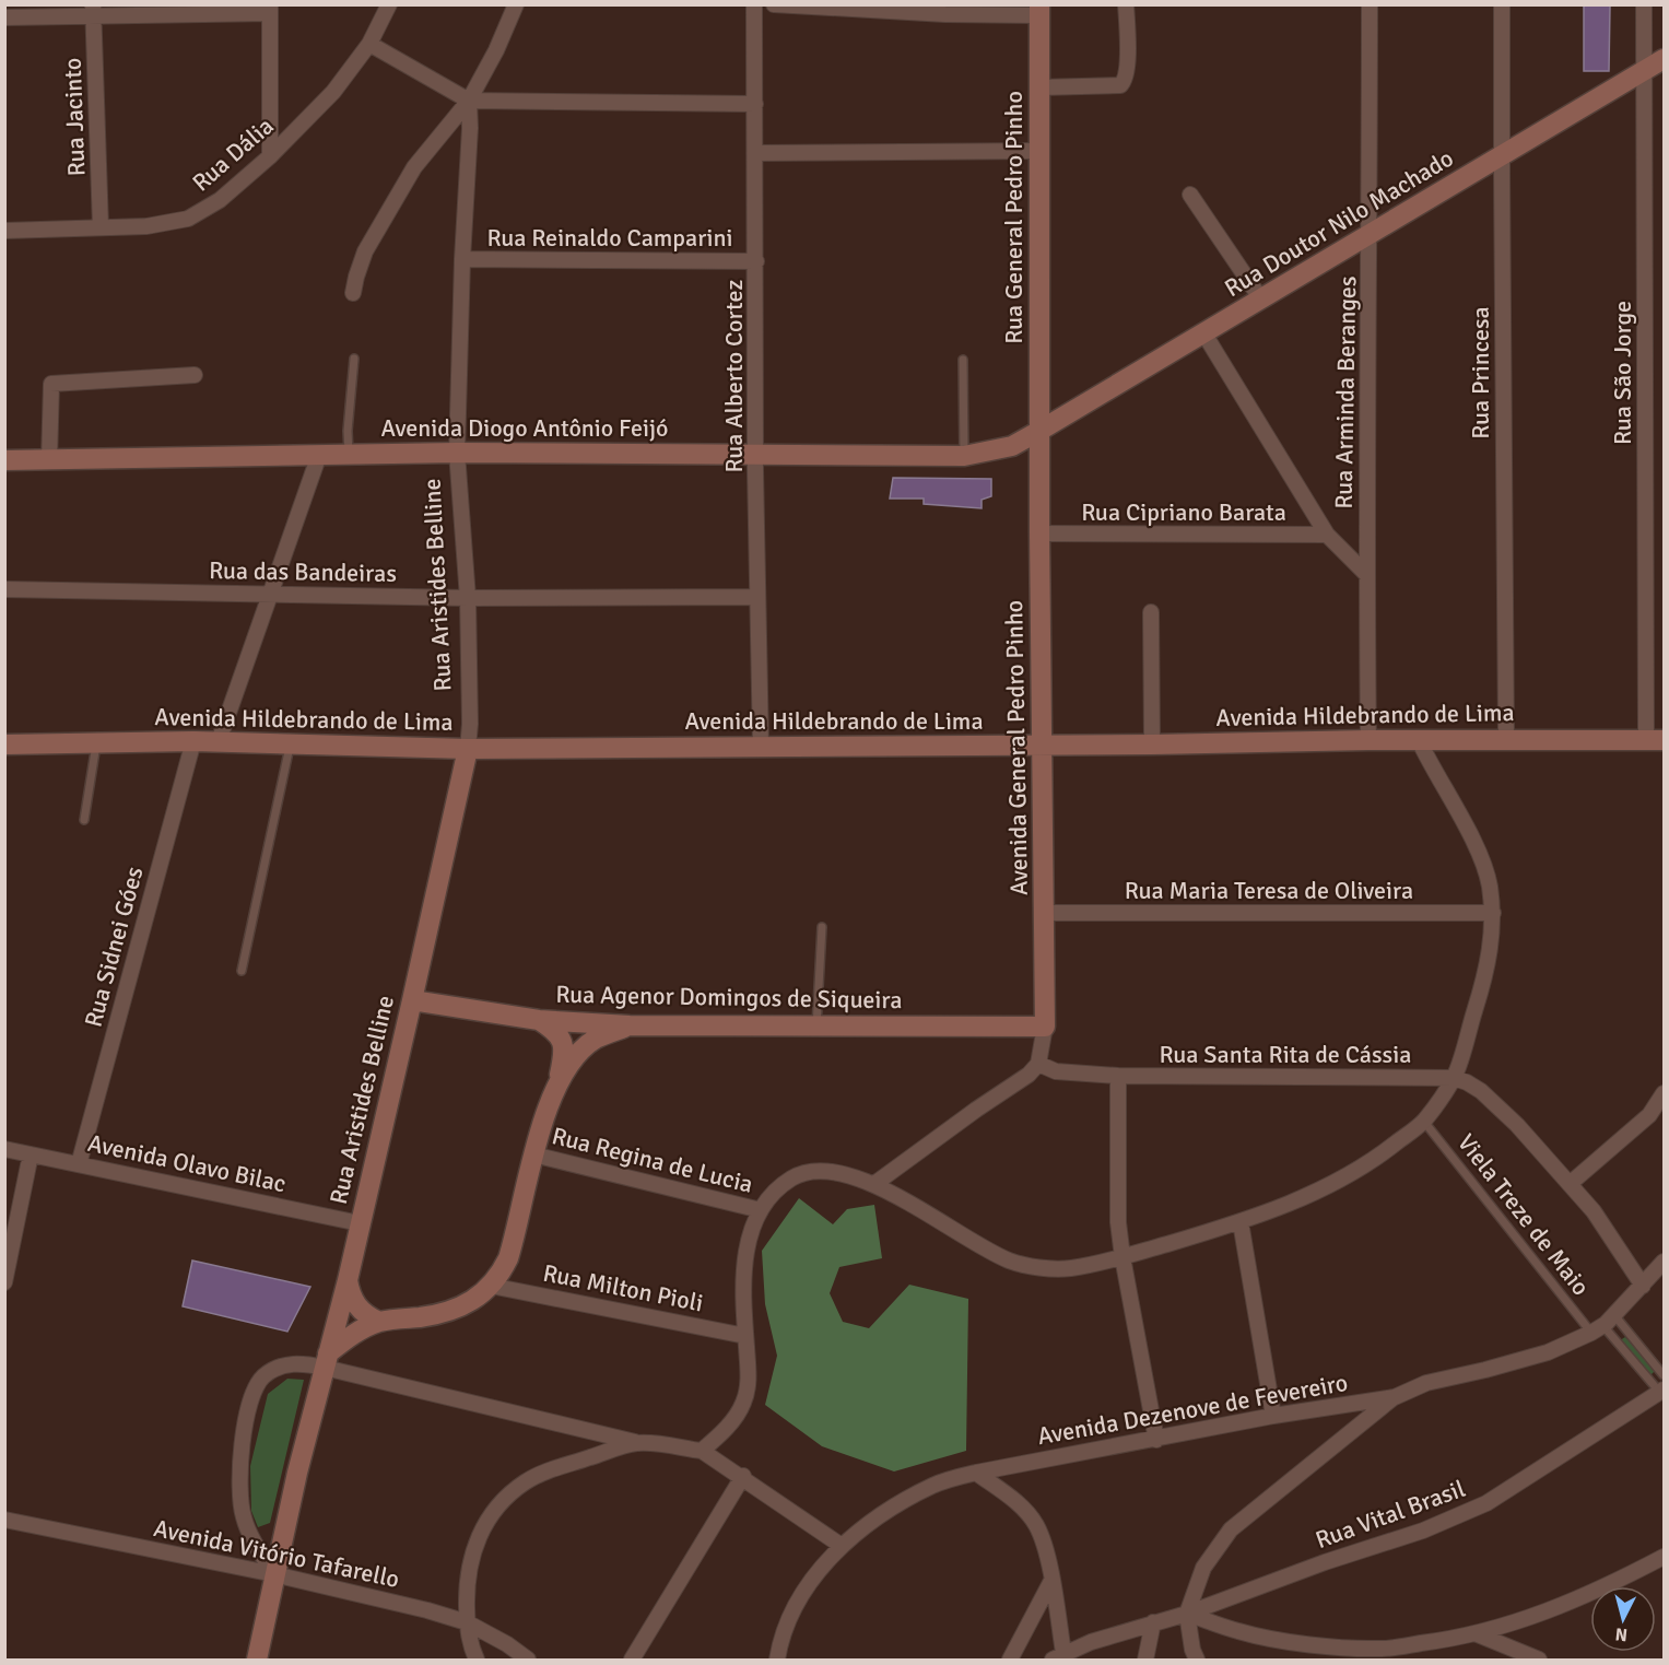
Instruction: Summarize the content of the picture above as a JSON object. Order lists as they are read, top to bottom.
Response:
{
  "streets": {
    "main road": [
      "Rua General Pedro Pinho",
      "Rua Doutor Nilo Machado",
      "Avenida Diogo Antônio Feijó",
      "Rua Aristides Belline",
      "Avenida Hildebrando de Lima",
      "Avenida General Pedro Pinho",
      "Rua Agenor Domingos de Siqueira"
    ],
    "street": [
      "Rua Jacinto",
      "Rua Dália",
      "Rua Reinaldo Camparini",
      "Rua Princesa",
      "Rua São Jorge",
      "Rua Alberto Cortez",
      "Rua Arminda Beranges",
      "Rua Cipriano Barata",
      "Rua das Bandeiras",
      "Rua Maria Teresa de Oliveira",
      "Rua Sidnei Góes",
      "Rua Santa Rita de Cássia",
      "Rua Regina de Lucia",
      "Avenida Olavo Bilac",
      "Rua Milton Pioli",
      "Avenida Dezenove de Fevereiro",
      "Rua Vital Brasil",
      "Avenida Vitório Tafarello"
    ],
    "lane": ["Viela Treze de Maio"]
  },
  "crossings": [
    ["Rua Jacinto", "Rua Dália"],
    ["Rua General Pedro Pinho", "Rua Doutor Nilo Machado"],
    ["Rua General Pedro Pinho", "Avenida Diogo Antônio Feijó"],
    ["Rua General Pedro Pinho", "Avenida General Pedro Pinho"],
    ["Rua Doutor Nilo Machado", "Rua Princesa"],
    ["Rua Doutor Nilo Machado", "Rua São Jorge"],
    ["Rua Doutor Nilo Machado", "Rua Arminda Beranges"],
    ["Rua Doutor Nilo Machado", "Avenida Diogo Antônio Feijó"],
    ["Rua Doutor Nilo Machado", "Avenida General Pedro Pinho"],
    ["Rua Reinaldo Camparini", "Rua Alberto Cortez"],
    ["Rua Reinaldo Camparini", "Rua Aristides Belline"],
    ["Rua Princesa", "Avenida Hildebrando de Lima"],
    ["Rua São Jorge", "Avenida Hildebrando de Lima"],
    ["Rua Alberto Cortez", "Avenida Diogo Antônio Feijó"],
    ["Rua Alberto Cortez", "Rua das Bandeiras"],
    ["Rua Alberto Cortez", "Avenida Hildebrando de Lima"],
    ["Rua Arminda Beranges", "Avenida Hildebrando de Lima"],
    ["Avenida Diogo Antônio Feijó", "Rua Aristides Belline"],
    ["Avenida Diogo Antônio Feijó", "Avenida General Pedro Pinho"],
    ["Rua Cipriano Barata", "Avenida General Pedro Pinho"],
    ["Rua das Bandeiras", "Rua Aristides Belline"],
    ["Rua Aristides Belline", "Avenida Hildebrando de Lima"],
    ["Rua Aristides Belline", "Rua Agenor Domingos de Siqueira"],
    ["Rua Aristides Belline", "Avenida Olavo Bilac"],
    ["Rua Aristides Belline", "Avenida Vitório Tafarello"],
    ["Avenida Hildebrando de Lima", "Avenida General Pedro Pinho"],
    ["Avenida Hildebrando de Lima", "Rua Sidnei Góes"],
    ["Avenida General Pedro Pinho", "Rua Maria Teresa de Oliveira"],
    ["Avenida General Pedro Pinho", "Rua Agenor Domingos de Siqueira"],
    ["Avenida General Pedro Pinho", "Rua Santa Rita de Cássia"],
    ["Rua Sidnei Góes", "Avenida Olavo Bilac"],
    ["Rua Santa Rita de Cássia", "Avenida Dezenove de Fevereiro"],
    ["Viela Treze de Maio", "Avenida Dezenove de Fevereiro"]
  ],
  "north": "bottom"
}
